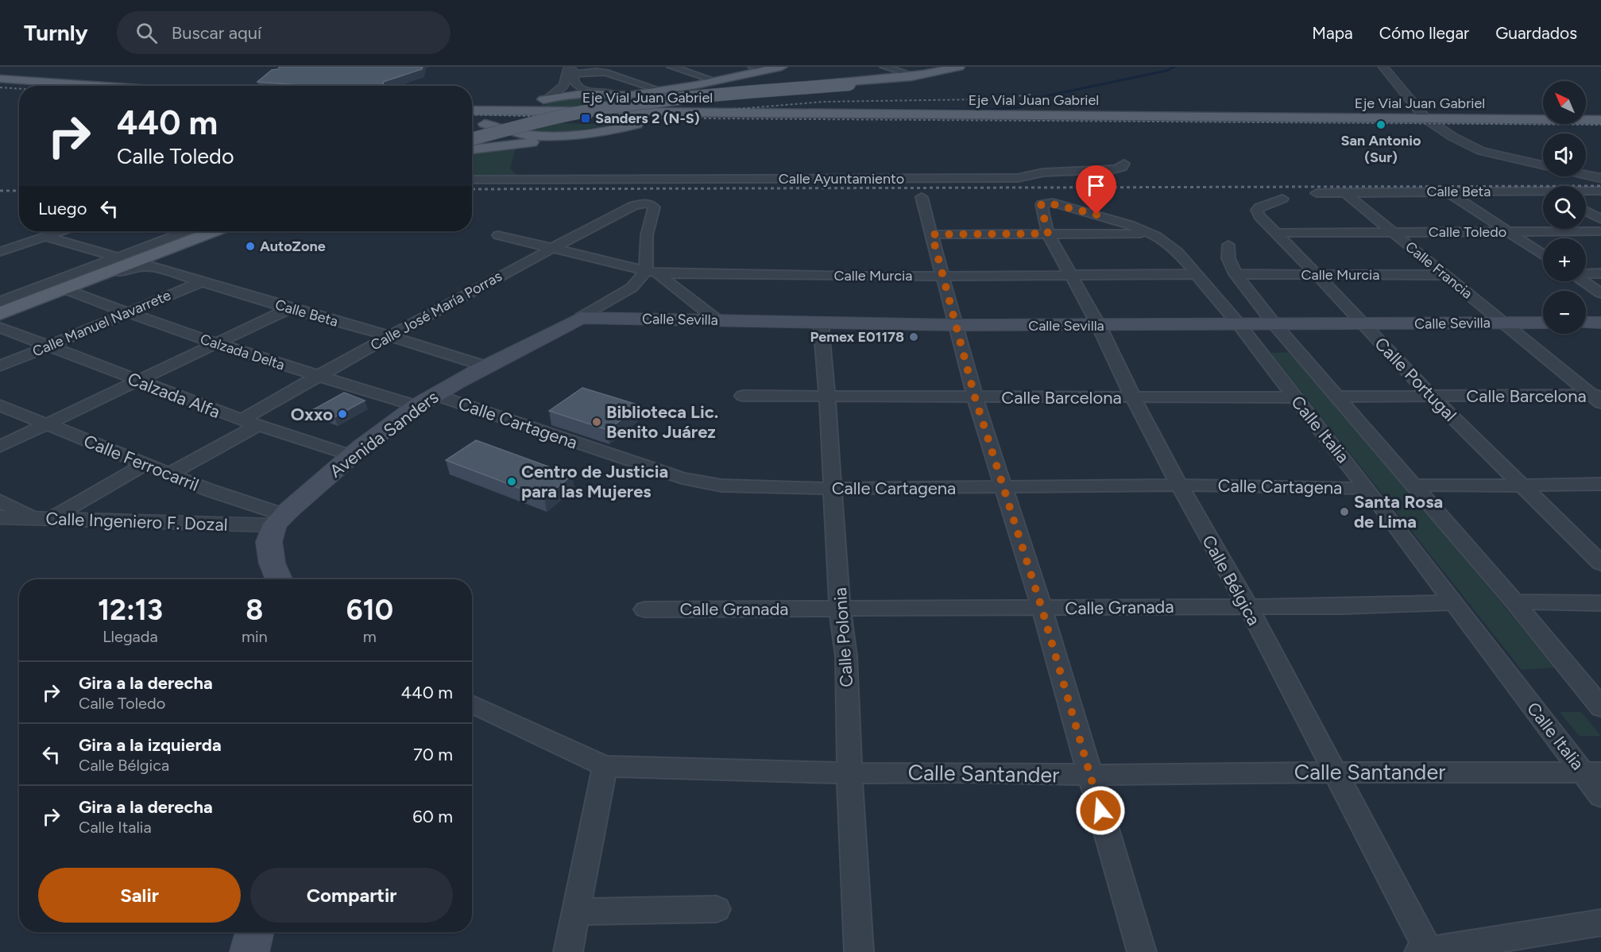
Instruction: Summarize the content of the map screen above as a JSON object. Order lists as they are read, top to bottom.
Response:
{
  "streets": {
    "main road": ["Eje Vial Juan Gabriel", "Calle Sevilla", "Avenida Sanders"],
    "street": [
      "Calle Ayuntamiento",
      "Calle Beta",
      "Calle Toledo",
      "Calle Francia",
      "Calle Murcia",
      "Calle José María Porras",
      "Calle Manuel Navarrete",
      "Calzada Delta",
      "Calle Portugal",
      "Calzada Alfa",
      "Calle Barcelona",
      "Calle Cartagena",
      "Calle Italia",
      "Calle Ferrocarril",
      "Calle Ingeniero F. Dozal",
      "Calle Bélgica",
      "Calle Granada",
      "Calle Polonia",
      "Calle Santander"
    ]
  },
  "crossings": [
    ["Calle Beta", "Calle Francia"],
    ["Calle Beta", "Calle José María Porras"],
    ["Calle Beta", "Calle Manuel Navarrete"],
    ["Calle Beta", "Avenida Sanders"],
    ["Calle Toledo", "Calle Francia"],
    ["Calle Toledo", "Calle Portugal"],
    ["Calle Francia", "Calle Murcia"],
    ["Calle Francia", "Calle Sevilla"],
    ["Calle Francia", "Calle Barcelona"],
    ["Calle Murcia", "Calle José María Porras"],
    ["Calle Murcia", "Calle Portugal"],
    ["Calle Murcia", "Calle Italia"],
    ["Calle Murcia", "Calle Bélgica"],
    ["Calle José María Porras", "Calzada Delta"],
    ["Calle José María Porras", "Calzada Alfa"],
    ["Calle Sevilla", "Calle Portugal"],
    ["Calle Sevilla", "Calle Italia"],
    ["Calle Sevilla", "Avenida Sanders"],
    ["Calle Sevilla", "Calle Bélgica"],
    ["Calle Sevilla", "Calle Polonia"],
    ["Calle Manuel Navarrete", "Calzada Delta"],
    ["Calle Manuel Navarrete", "Calzada Alfa"],
    ["Calzada Delta", "Calle Cartagena"],
    ["Calzada Delta", "Avenida Sanders"],
    ["Calle Portugal", "Calle Barcelona"],
    ["Calzada Alfa", "Avenida Sanders"],
    ["Calle Barcelona", "Calle Italia"],
    ["Calle Barcelona", "Calle Bélgica"],
    ["Calle Barcelona", "Calle Polonia"],
    ["Calle Cartagena", "Calle Italia"],
    ["Calle Cartagena", "Avenida Sanders"],
    ["Calle Cartagena", "Calle Bélgica"],
    ["Calle Cartagena", "Calle Polonia"],
    ["Calle Italia", "Calle Bélgica"],
    ["Calle Italia", "Calle Granada"],
    ["Calle Italia", "Calle Santander"],
    ["Avenida Sanders", "Calle Ferrocarril"],
    ["Avenida Sanders", "Calle Ingeniero F. Dozal"],
    ["Calle Ferrocarril", "Calle Ingeniero F. Dozal"],
    ["Calle Bélgica", "Calle Granada"],
    ["Calle Bélgica", "Calle Santander"],
    ["Calle Granada", "Calle Polonia"],
    ["Calle Polonia", "Calle Santander"]
  ],
  "places": {
    "transit": ["Sanders 2 (N-S)"],
    "other": [
      "San Antonio (Sur)",
      "AutoZone",
      "Pemex E01178",
      "Oxxo",
      "Biblioteca Lic. Benito Juárez",
      "Centro de Justicia para las Mujeres",
      "Santa Rosa de Lima"
    ]
  },
  "north": "top left",
  "page": {
    "header": "Turnly",
    "search": "Buscar aquí",
    "nav": ["Mapa", "Cómo llegar", "Guardados"],
    "map_buttons": ["+", "−"],
    "turn": ["440 m", "Calle Toledo"],
    "then": "Luego",
    "eta": [
      "12:13",
      "Llegada",
      "8",
      "min",
      "610",
      "m"
    ],
    "list": [
      {
        "name": "Gira a la derecha",
        "note": "Calle Toledo",
        "value": "440 m"
      },
      {
        "name": "Gira a la izquierda",
        "note": "Calle Bélgica",
        "value": "70 m"
      },
      {
        "name": "Gira a la derecha",
        "note": "Calle Italia",
        "value": "60 m"
      }
    ],
    "buttons": ["Salir", "Compartir"]
  }
}
